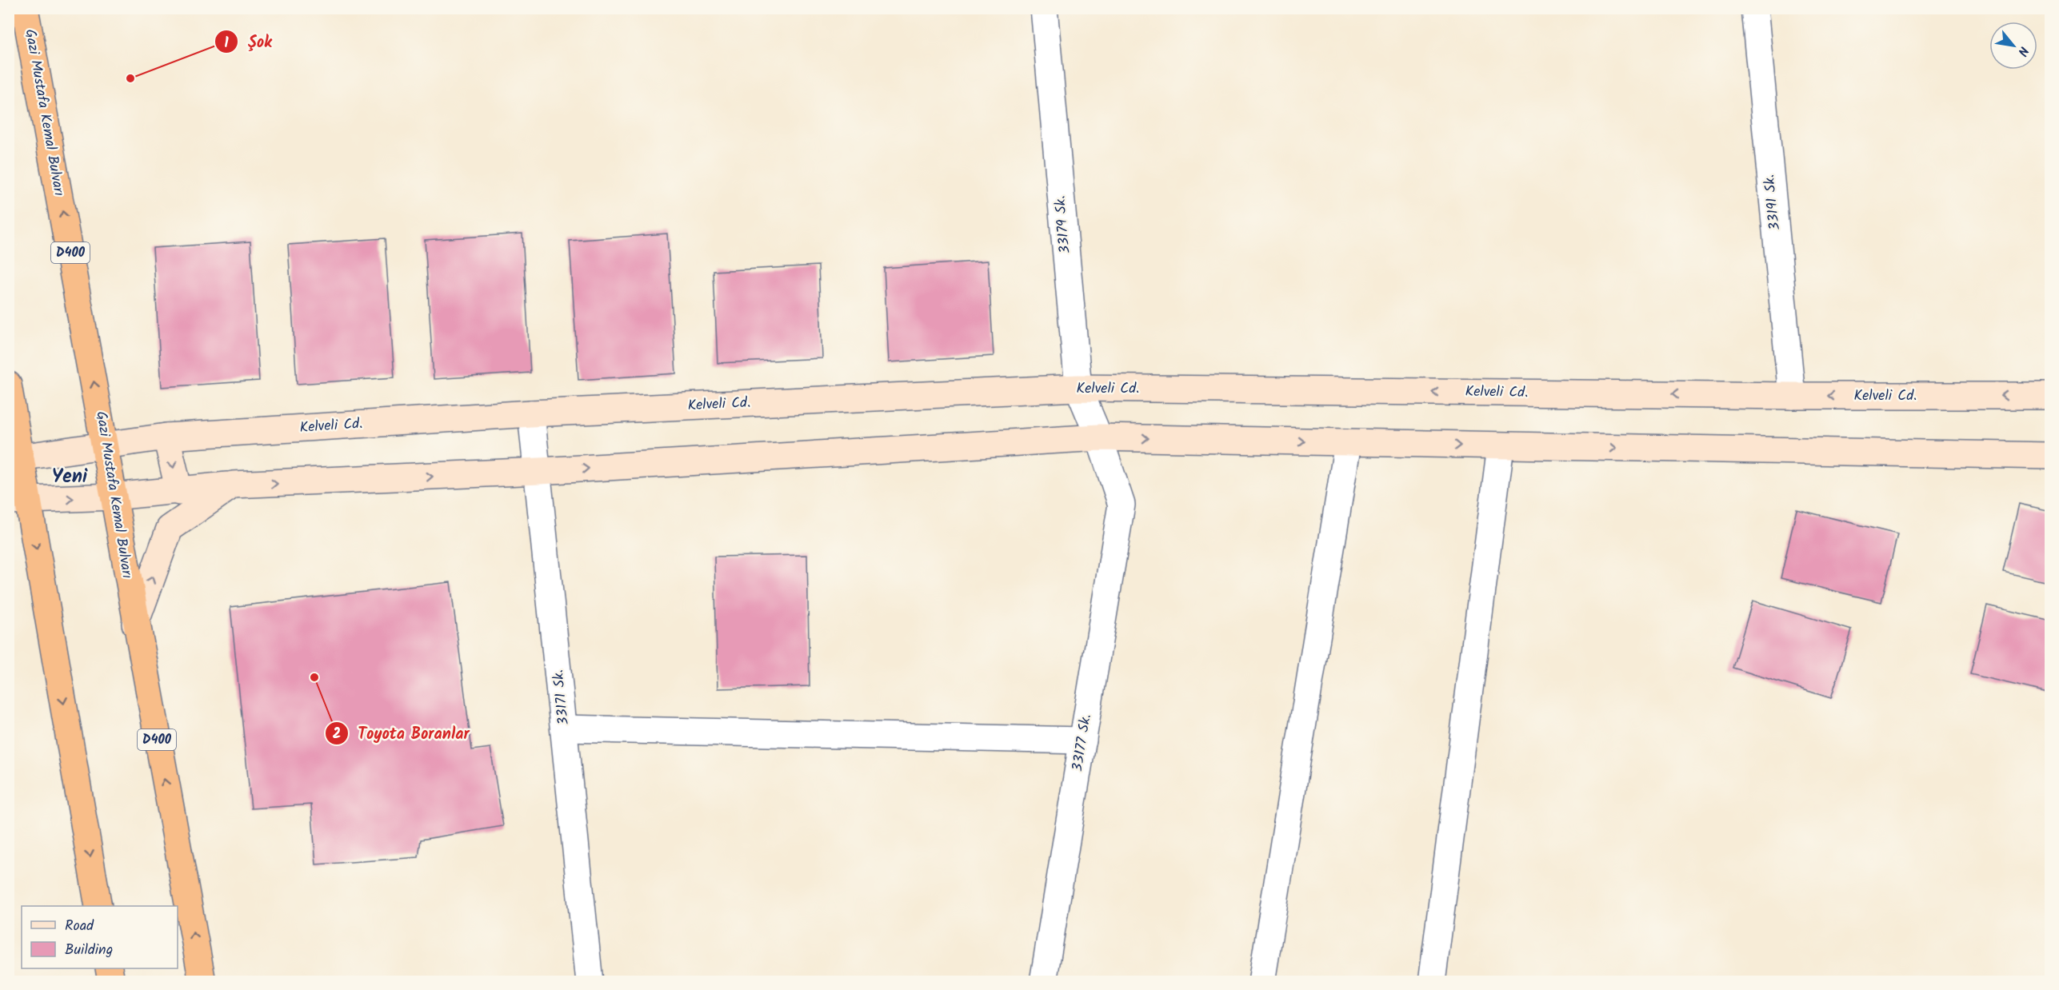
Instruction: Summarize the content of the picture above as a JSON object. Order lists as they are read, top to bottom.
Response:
{
  "streets": {
    "highway": ["Gazi Mustafa Kemal Bulvarı", "D400"],
    "street": [
      "33191 Sk.",
      "33179 Sk.",
      "Kelveli Cd.",
      "33171 Sk.",
      "33177 Sk."
    ]
  },
  "crossings": [
    ["Gazi Mustafa Kemal Bulvarı", "Kelveli Cd."],
    ["33191 Sk.", "Kelveli Cd."],
    ["33179 Sk.", "Kelveli Cd."],
    ["33179 Sk.", "33177 Sk."],
    ["Kelveli Cd.", "33171 Sk."]
  ],
  "districts": ["Yeni"],
  "places": ["Şok", "Toyota Boranlar"],
  "legend": ["Road", "Building"],
  "north": "bottom right"
}
